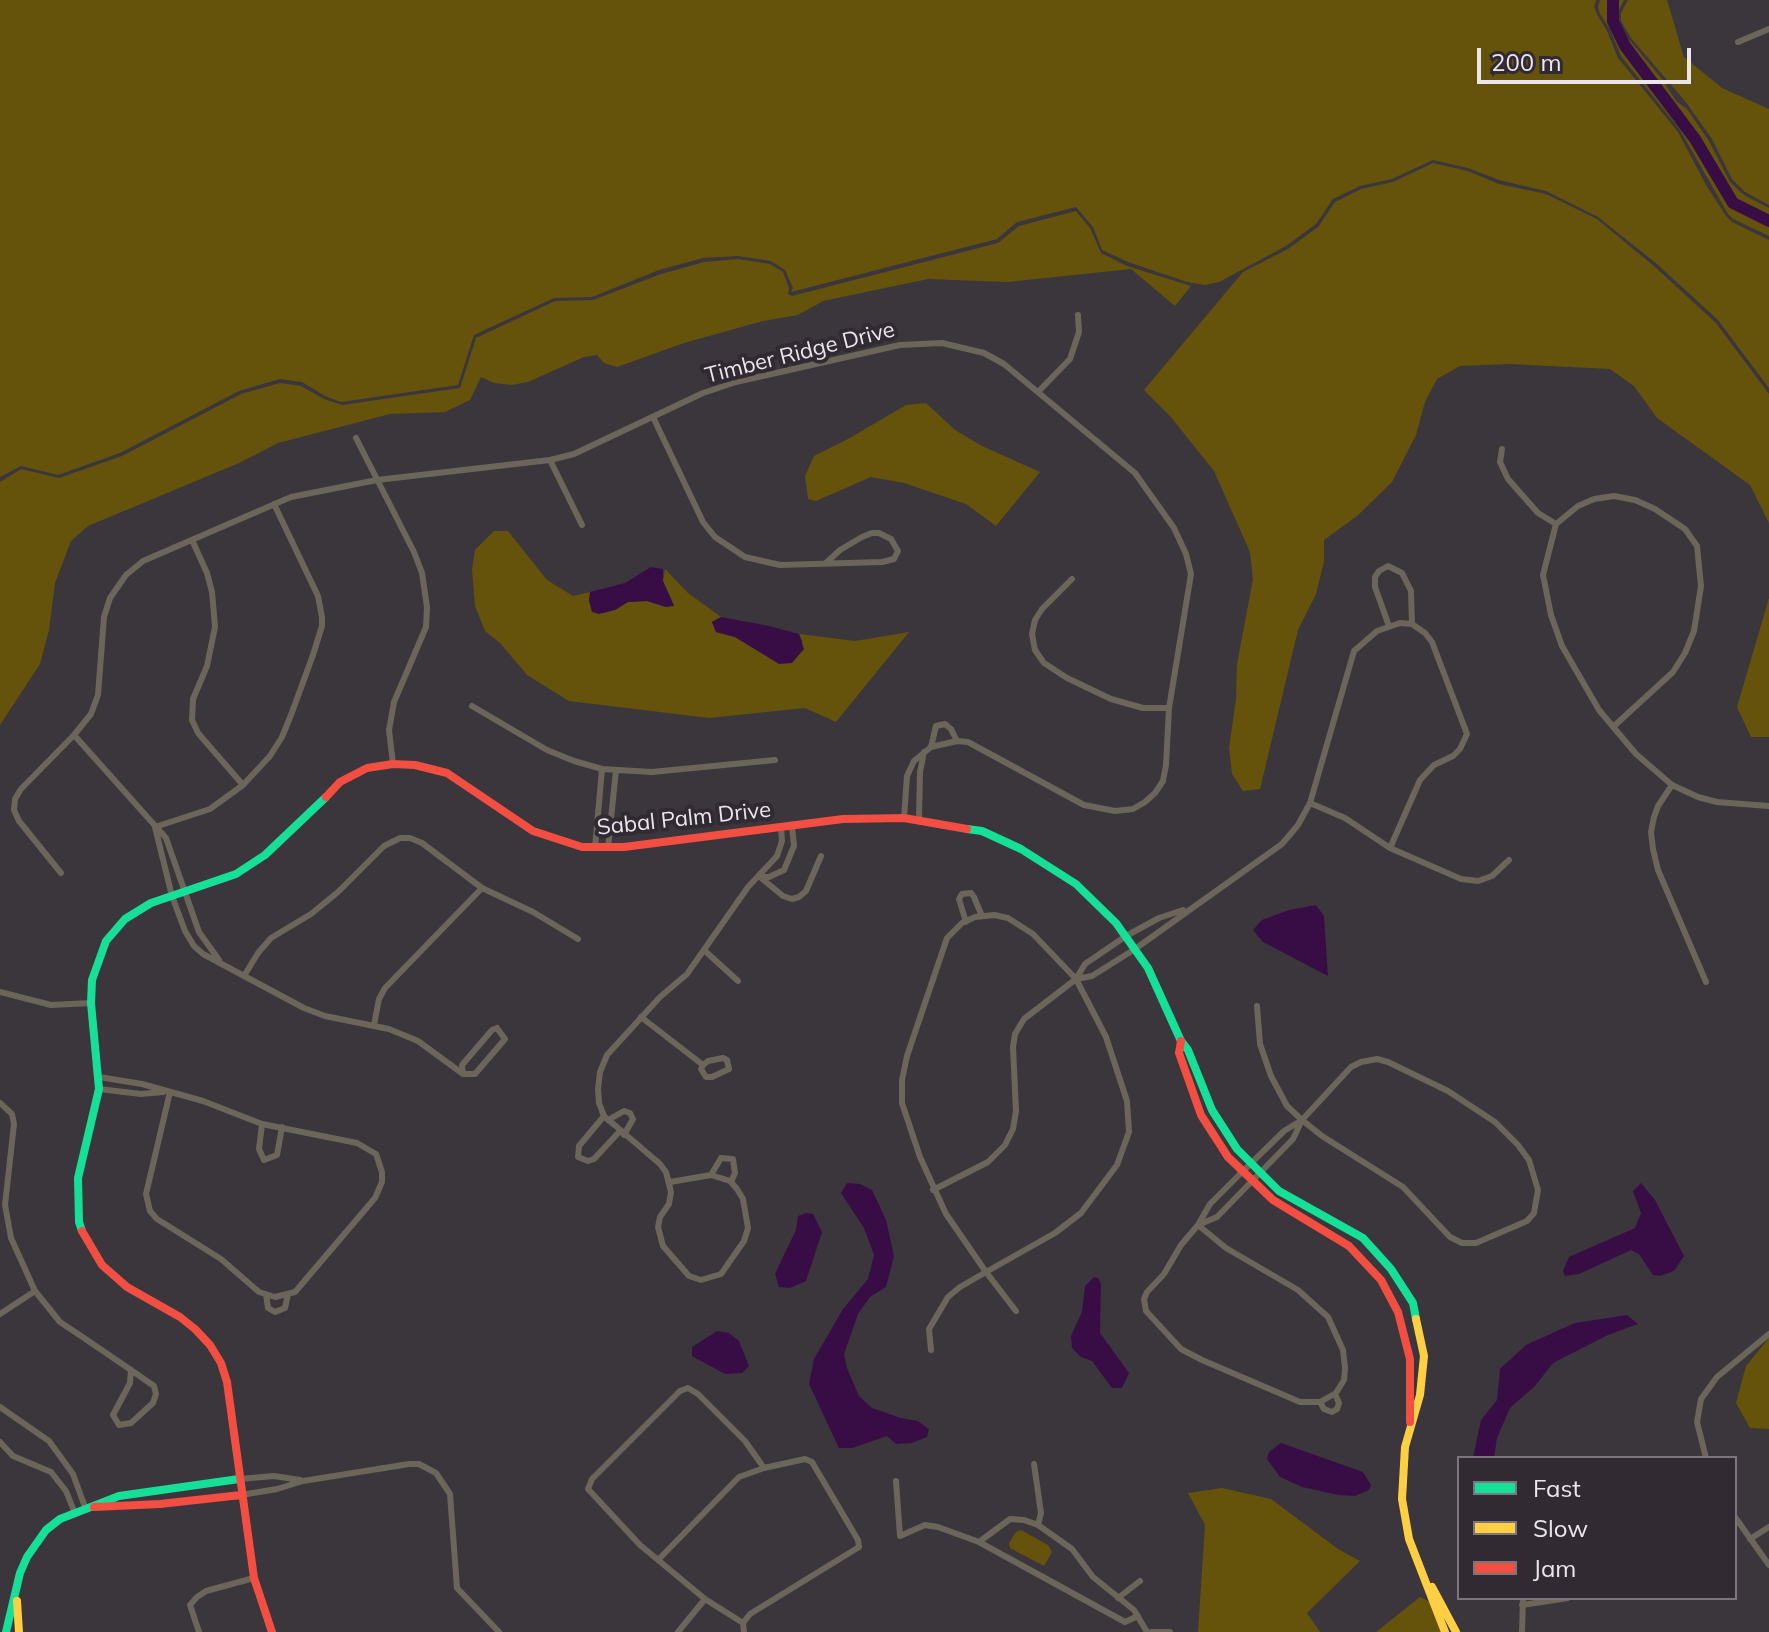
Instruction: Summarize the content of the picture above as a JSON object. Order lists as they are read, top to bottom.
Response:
{
  "streets": {
    "street": ["Timber Ridge Drive", "Sabal Palm Drive"]
  },
  "legend": ["Fast", "Slow", "Jam"],
  "scale_bar": "200 m"
}
